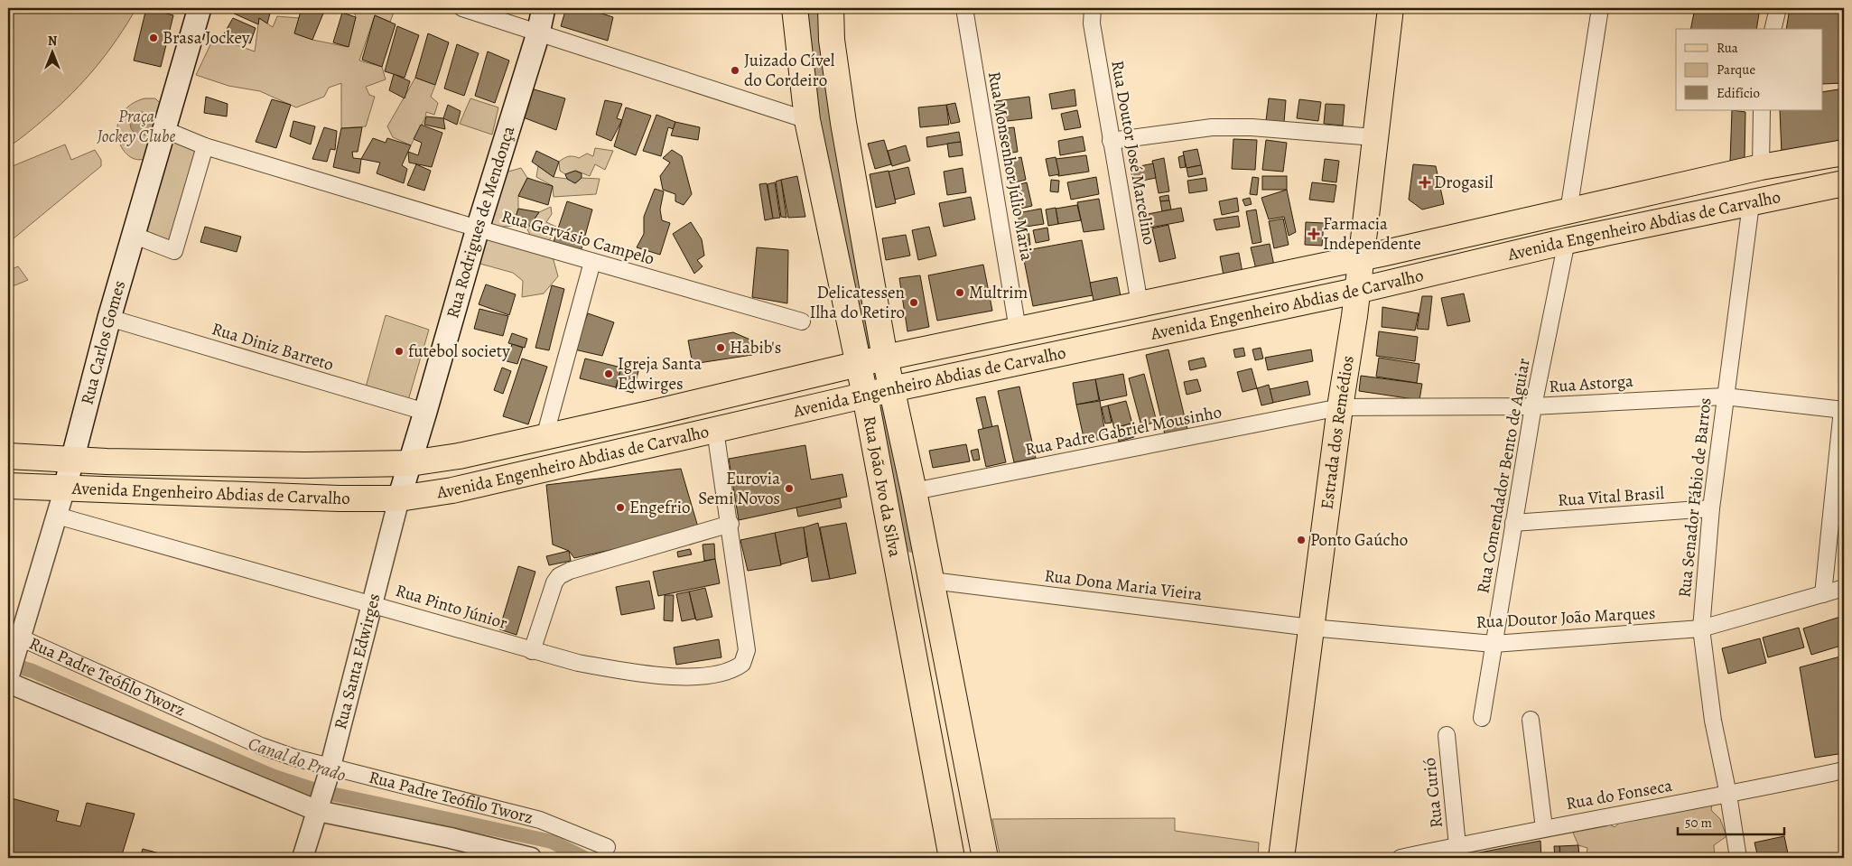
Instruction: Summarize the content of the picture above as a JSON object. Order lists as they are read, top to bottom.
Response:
{
  "streets": {
    "main road": [
      "Rua Rodrigues de Mendonça",
      "Avenida Engenheiro Abdias de Carvalho",
      "Rua Carlos Gomes",
      "Estrada dos Remédios",
      "Rua João Ivo da Silva",
      "Rua Santa Edwirges"
    ],
    "street": [
      "Rua Doutor José Marcelino",
      "Rua Monsenhor Júlio Maria",
      "Rua Gervásio Campelo",
      "Rua Diniz Barreto",
      "Rua Astorga",
      "Rua Padre Gabriel Mousinho",
      "Rua Comendador Bento de Aguiar",
      "Rua Vital Brasil",
      "Rua Senador Fábio de Barros",
      "Rua Dona Maria Vieira",
      "Rua Pinto Júnior",
      "Rua Doutor João Marques",
      "Rua Padre Teófilo Tworz",
      "Rua Curió",
      "Rua do Fonseca"
    ]
  },
  "crossings": [
    ["Rua Doutor José Marcelino", "Avenida Engenheiro Abdias de Carvalho"],
    ["Rua Monsenhor Júlio Maria", "Avenida Engenheiro Abdias de Carvalho"],
    ["Rua Rodrigues de Mendonça", "Avenida Engenheiro Abdias de Carvalho"],
    ["Rua Rodrigues de Mendonça", "Rua Gervásio Campelo"],
    ["Rua Rodrigues de Mendonça", "Rua Diniz Barreto"],
    ["Rua Rodrigues de Mendonça", "Rua Santa Edwirges"],
    ["Avenida Engenheiro Abdias de Carvalho", "Rua Carlos Gomes"],
    ["Avenida Engenheiro Abdias de Carvalho", "Estrada dos Remédios"],
    ["Avenida Engenheiro Abdias de Carvalho", "Rua Comendador Bento de Aguiar"],
    ["Avenida Engenheiro Abdias de Carvalho", "Rua João Ivo da Silva"],
    ["Avenida Engenheiro Abdias de Carvalho", "Rua Senador Fábio de Barros"],
    ["Avenida Engenheiro Abdias de Carvalho", "Rua Santa Edwirges"],
    ["Rua Gervásio Campelo", "Rua Carlos Gomes"],
    ["Rua Carlos Gomes", "Rua Diniz Barreto"],
    ["Rua Carlos Gomes", "Rua Pinto Júnior"],
    ["Rua Carlos Gomes", "Rua Padre Teófilo Tworz"],
    ["Rua Astorga", "Rua Padre Gabriel Mousinho"],
    ["Rua Astorga", "Estrada dos Remédios"],
    ["Rua Astorga", "Rua Comendador Bento de Aguiar"],
    ["Rua Astorga", "Rua Senador Fábio de Barros"],
    ["Rua Padre Gabriel Mousinho", "Estrada dos Remédios"],
    ["Rua Padre Gabriel Mousinho", "Rua João Ivo da Silva"],
    ["Estrada dos Remédios", "Rua Dona Maria Vieira"],
    ["Estrada dos Remédios", "Rua Doutor João Marques"],
    ["Rua Comendador Bento de Aguiar", "Rua Vital Brasil"],
    ["Rua Comendador Bento de Aguiar", "Rua Doutor João Marques"],
    ["Rua João Ivo da Silva", "Rua Dona Maria Vieira"],
    ["Rua Vital Brasil", "Rua Senador Fábio de Barros"],
    ["Rua Senador Fábio de Barros", "Rua Doutor João Marques"],
    ["Rua Senador Fábio de Barros", "Rua do Fonseca"],
    ["Rua Dona Maria Vieira", "Rua Doutor João Marques"],
    ["Rua Pinto Júnior", "Rua Santa Edwirges"],
    ["Rua Santa Edwirges", "Rua Padre Teófilo Tworz"],
    ["Rua Curió", "Rua do Fonseca"]
  ],
  "water": ["Canal do Prado"],
  "parks": ["Praça Jockey Clube"],
  "places": {
    "other": [
      "Brasa Jockey",
      "Juizado Cível do Cordeiro",
      "Multrim",
      "Delicatessen Ilha do Retiro",
      "Habib's",
      "futebol society",
      "Igreja Santa Edwirges",
      "Eurovia Semi Novos",
      "Engefrio",
      "Ponto Gaúcho"
    ],
    "health": ["Drogasil", "Farmacia Independente"]
  },
  "legend": ["Rua", "Parque", "Edifício"],
  "scale_bar": "50 m",
  "north": "top"
}
